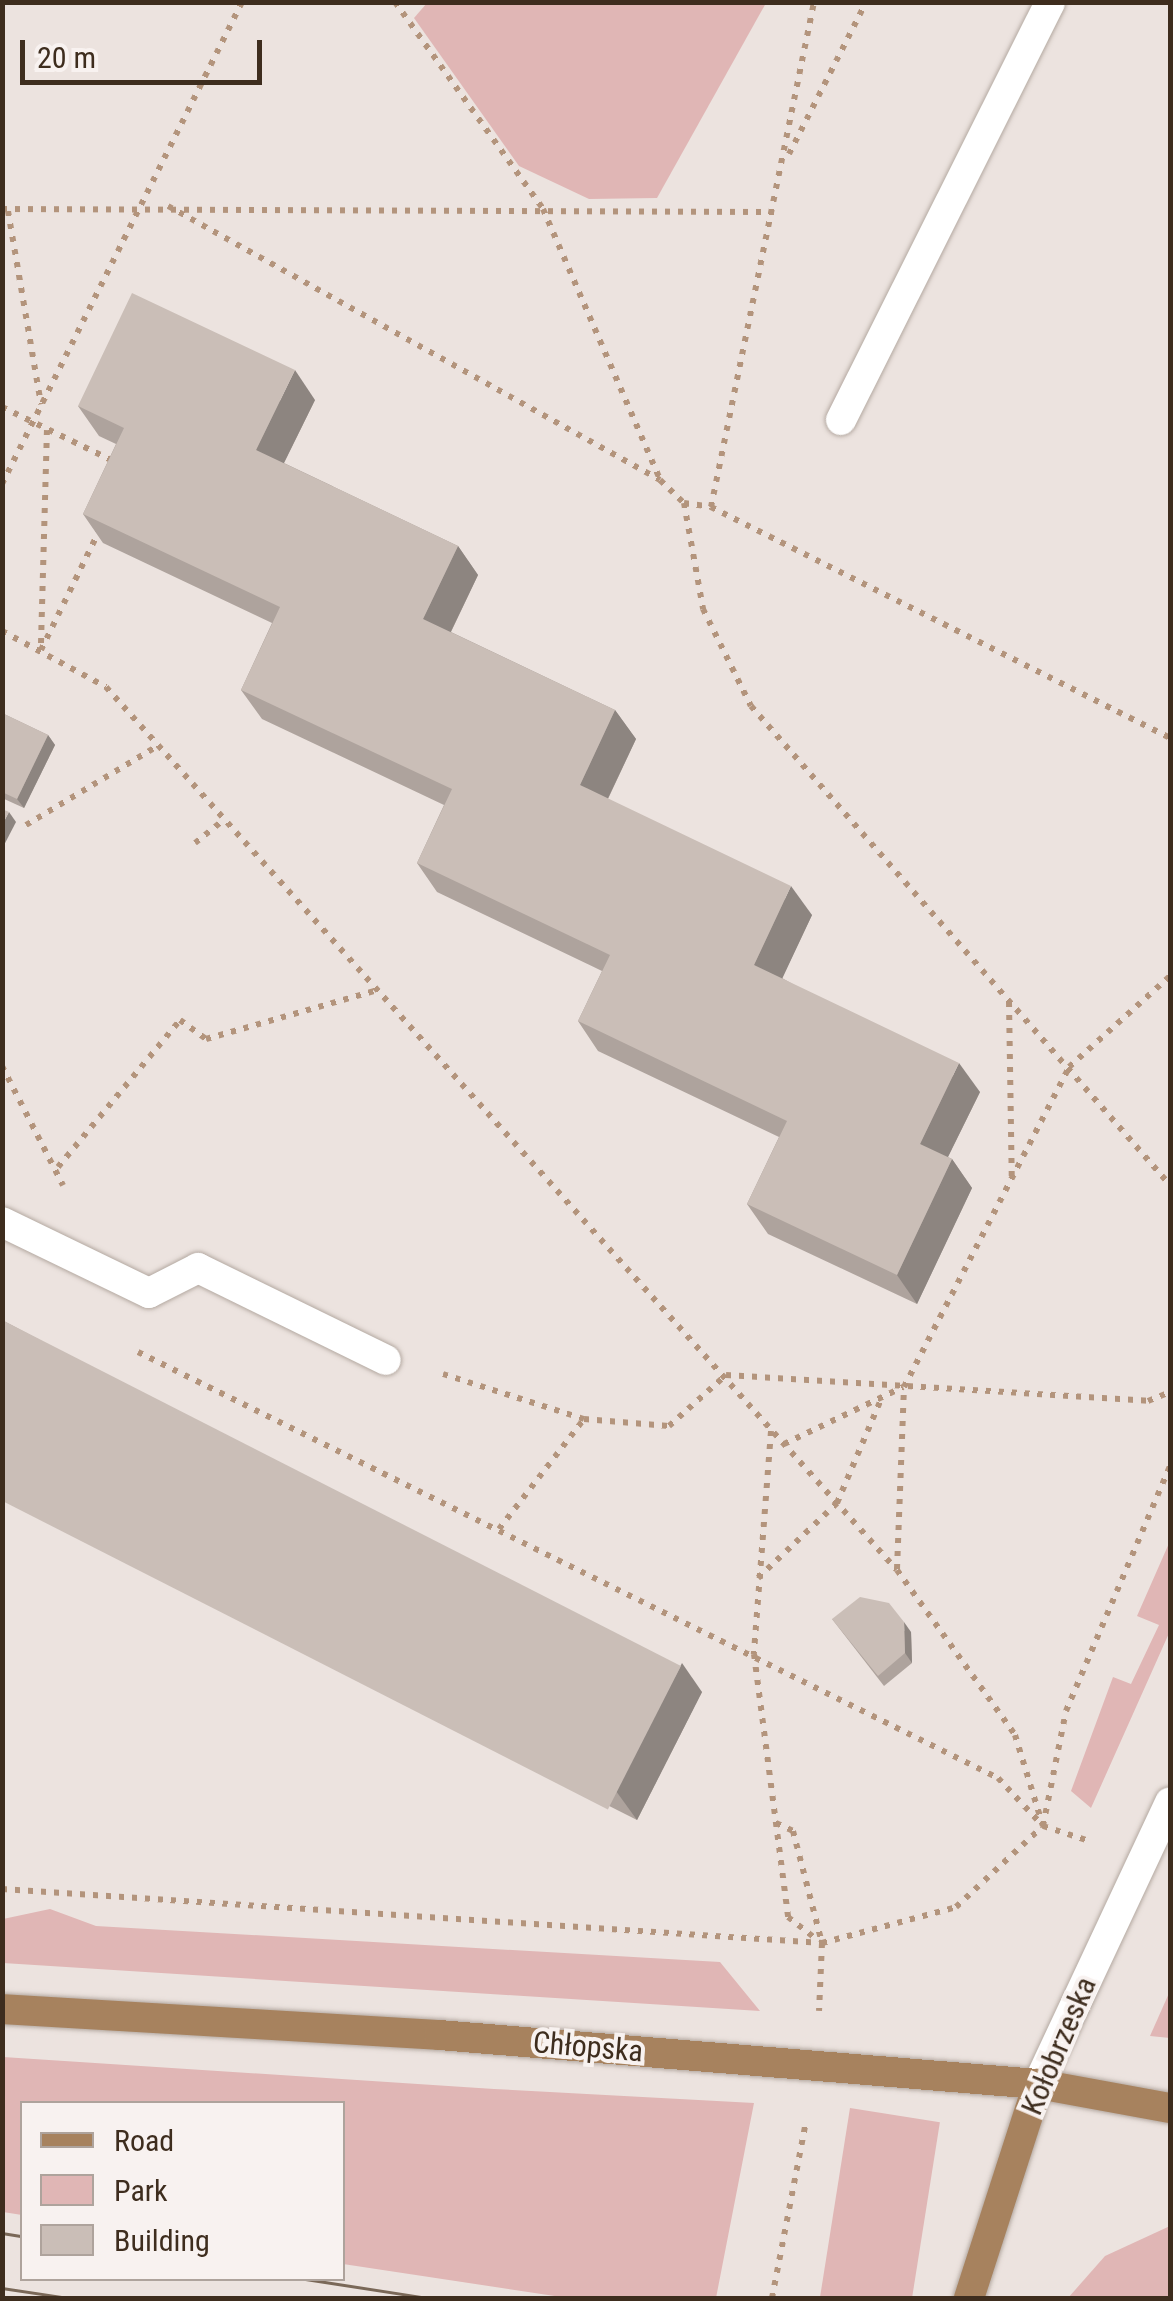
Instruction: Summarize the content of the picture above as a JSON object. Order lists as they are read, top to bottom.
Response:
{
  "streets": {
    "main road": ["Kołobrzeska", "Chłopska"]
  },
  "crossings": [
    ["Kołobrzeska", "Chłopska"]
  ],
  "legend": ["Road", "Park", "Building"],
  "scale_bar": "20 m"
}
